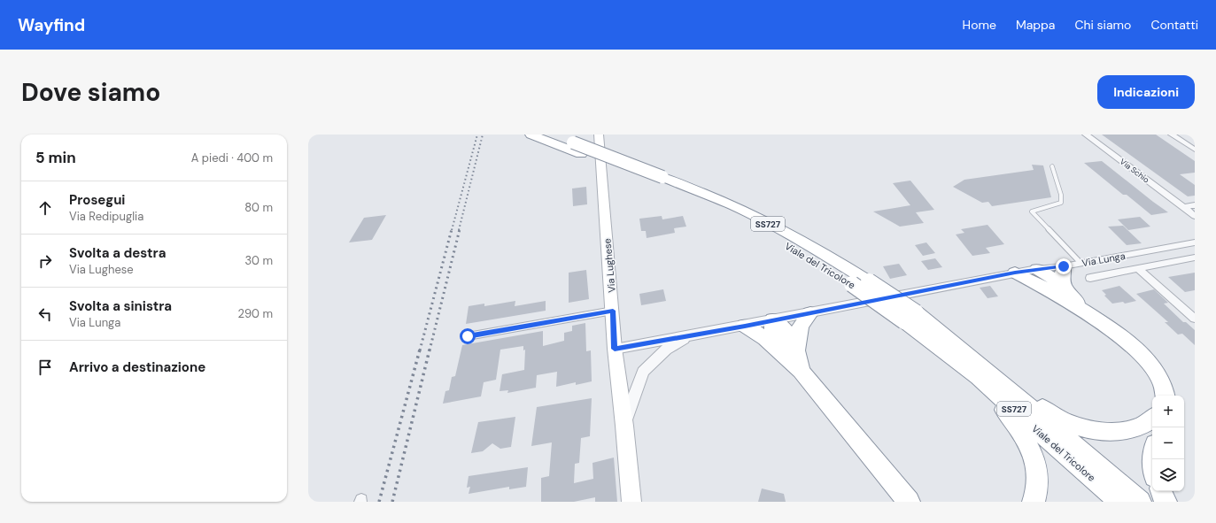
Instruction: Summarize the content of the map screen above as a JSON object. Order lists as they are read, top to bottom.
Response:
{
  "streets": {
    "highway": ["SS727", "Viale del Tricolore"],
    "main road": ["Via Lughese"],
    "street": ["Via Schio", "Via Lunga"]
  },
  "crossings": [
    ["Via Lunga", "Via Lughese"]
  ],
  "page": {
    "header": "Wayfind",
    "nav": [
      "Home",
      "Mappa",
      "Chi siamo",
      "Contatti"
    ],
    "buttons": "Indicazioni",
    "title": "Dove siamo",
    "heading": ["5 min", "A piedi · 400 m"],
    "list": [
      ["Prosegui", "Via Redipuglia", "80 m"],
      ["Svolta a destra", "Via Lughese", "30 m"],
      ["Svolta a sinistra", "Via Lunga", "290 m"],
      "Arrivo a destinazione"
    ],
    "map_buttons": ["+", "−"]
  }
}
